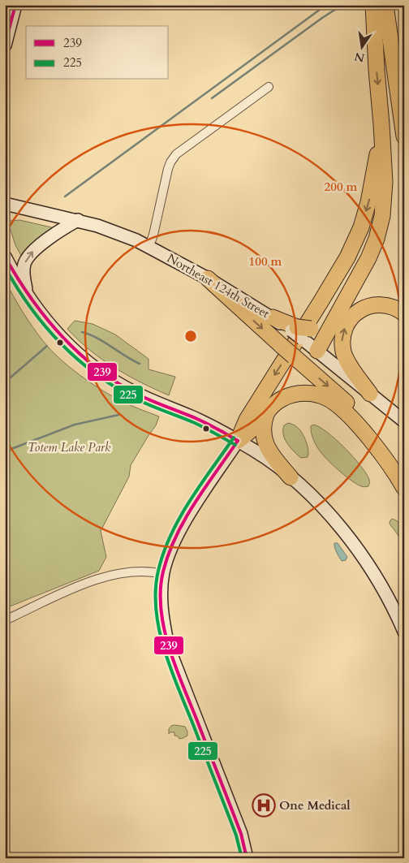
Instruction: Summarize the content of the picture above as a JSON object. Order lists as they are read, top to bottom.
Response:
{
  "streets": {
    "main road": ["Northeast 124th Street"]
  },
  "parks": ["Totem Lake Park"],
  "places": {
    "hospital": ["One Medical"]
  },
  "lines": ["transit line 239", "transit line 225"],
  "legend": ["239", "225"],
  "north": "bottom",
  "rings": ["200 m", "100 m"]
}
